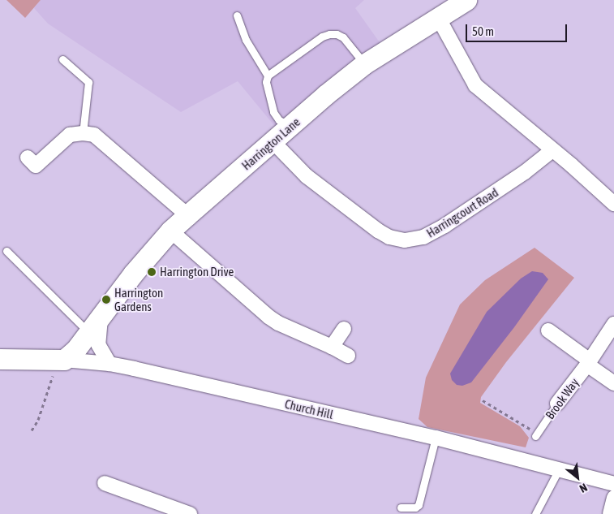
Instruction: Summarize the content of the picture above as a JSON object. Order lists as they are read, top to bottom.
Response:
{
  "streets": {
    "street": [
      "Harrington Lane",
      "Harringcourt Road",
      "Brook Way",
      "Church Hill"
    ]
  },
  "crossings": [
    ["Harrington Lane", "Harringcourt Road"],
    ["Harrington Lane", "Church Hill"]
  ],
  "places": ["Harrington Drive", "Harrington Gardens"],
  "scale_bar": "50 m",
  "north": "bottom right"
}
